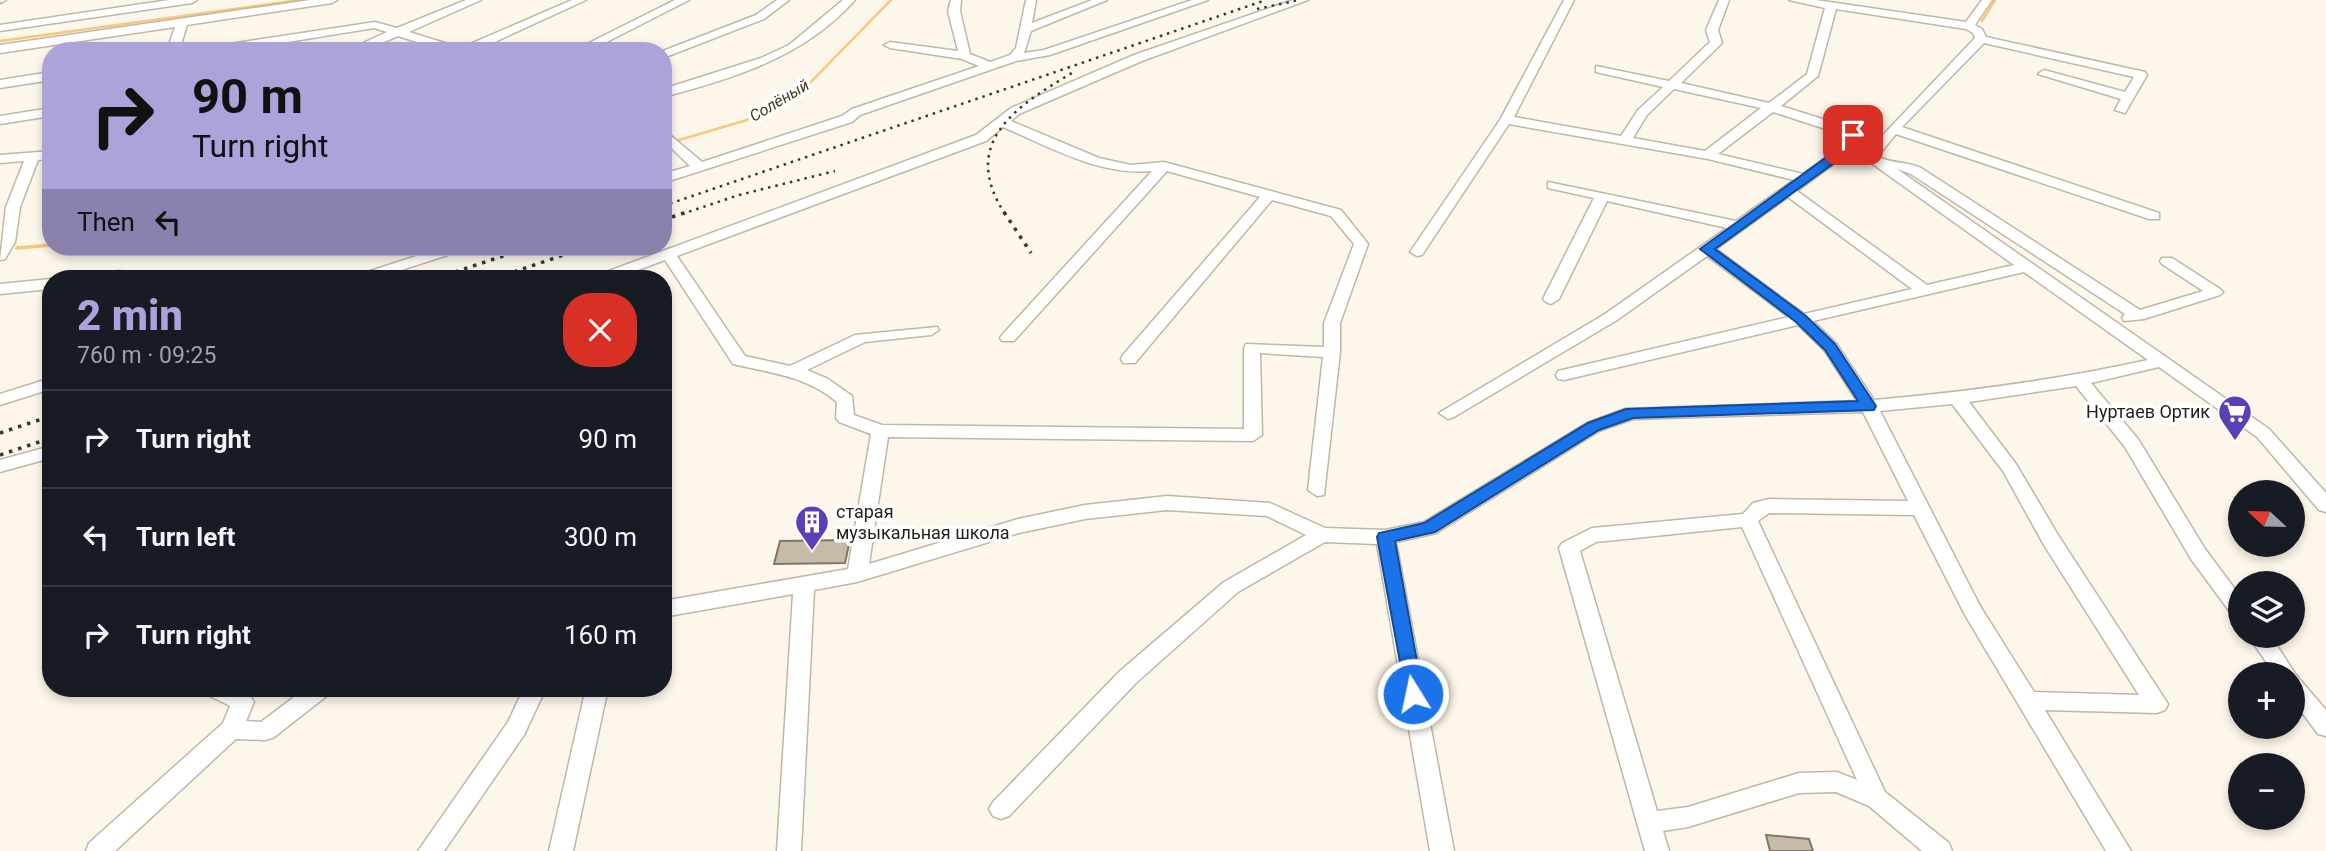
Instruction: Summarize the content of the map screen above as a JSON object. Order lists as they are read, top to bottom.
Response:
{
  "water": ["Солёный"],
  "places": {
    "supermarket": ["Нуртаев Ортик"],
    "building": ["старая музыкальная школа"]
  },
  "north": "left",
  "page": {
    "turn": ["90 m", "Turn right"],
    "then": "Then",
    "heading": ["2 min", "760 m · 09:25"],
    "list": [
      {
        "name": "Turn right",
        "value": "90 m"
      },
      {
        "name": "Turn left",
        "value": "300 m"
      },
      {
        "name": "Turn right",
        "value": "160 m"
      }
    ],
    "map_buttons": ["+", "−"]
  }
}
